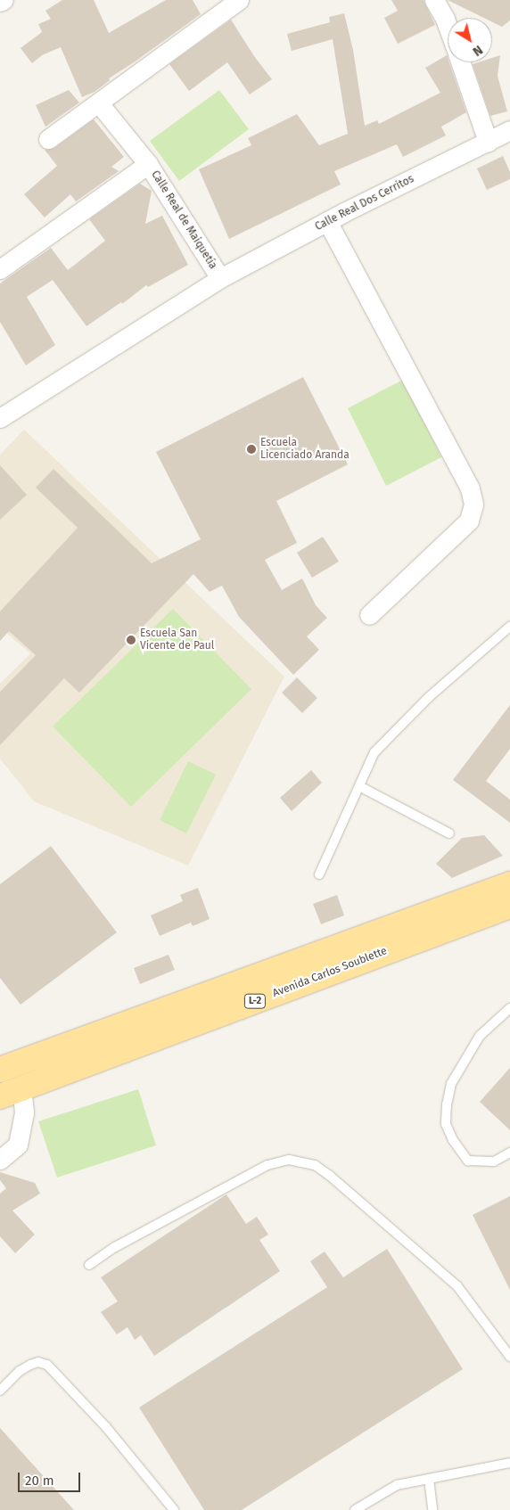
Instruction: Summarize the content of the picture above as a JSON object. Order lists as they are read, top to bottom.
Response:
{
  "streets": {
    "main road": ["Avenida Carlos Soublette", "L-2"],
    "street": ["Calle Real Dos Cerritos", "Calle Real de Maiquetía"]
  },
  "crossings": [
    ["Calle Real Dos Cerritos", "Calle Real de Maiquetía"]
  ],
  "places": ["Escuela Licenciado Aranda", "Escuela San Vicente de Paul"],
  "scale_bar": "20 m",
  "north": "bottom right"
}
